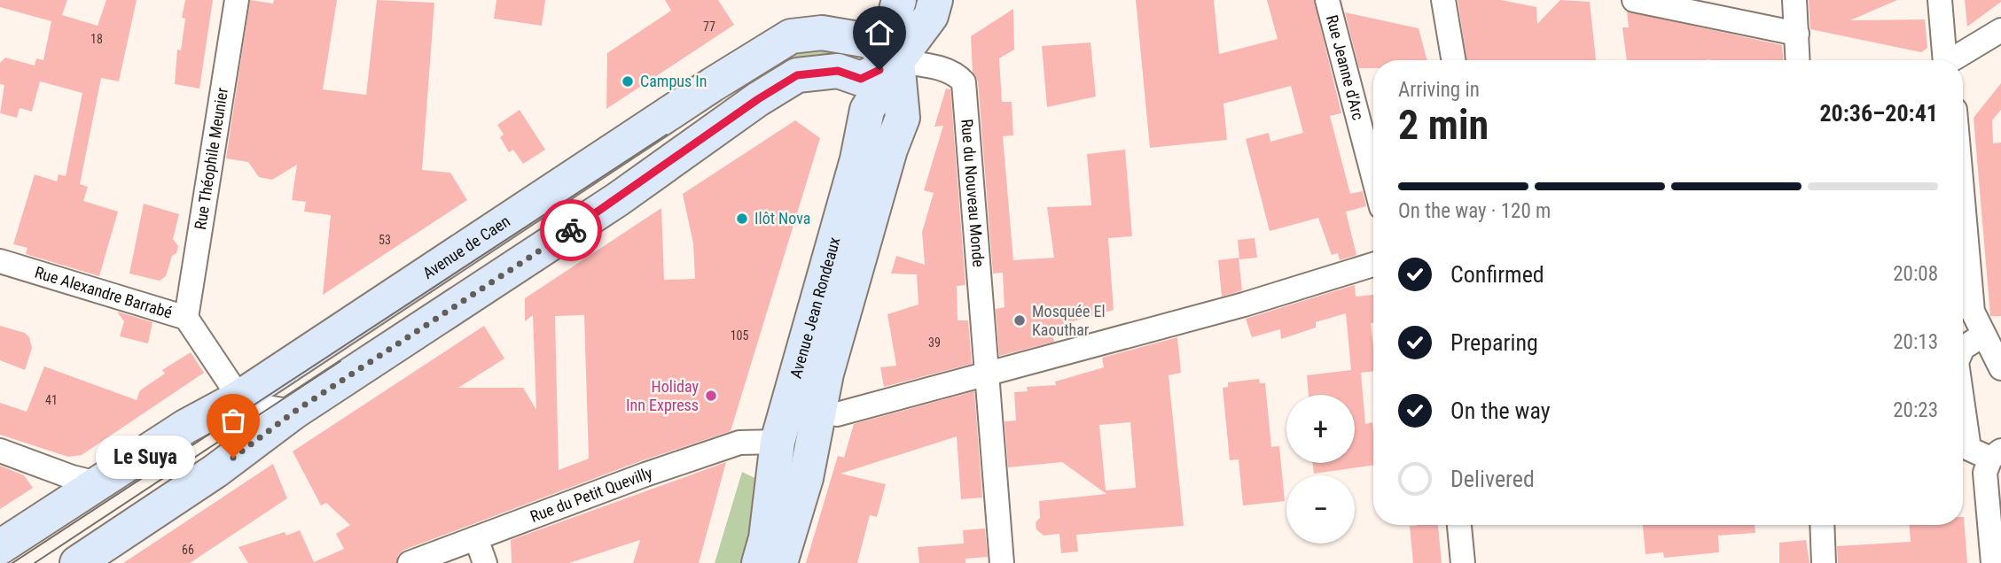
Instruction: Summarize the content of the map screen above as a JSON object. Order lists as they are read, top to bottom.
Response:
{
  "streets": {
    "main road": ["Avenue de Caen", "Avenue Jean Rondeaux"],
    "street": [
      "Rue Jeanne d'Arc",
      "Rue Théophile Meunier",
      "Rue du Nouveau Monde",
      "Rue Alexandre Barrabé",
      "Rue du Petit Quevilly"
    ]
  },
  "crossings": [
    ["Rue Théophile Meunier", "Rue Alexandre Barrabé"],
    ["Rue du Nouveau Monde", "Avenue de Caen"],
    ["Rue du Nouveau Monde", "Avenue Jean Rondeaux"],
    ["Avenue de Caen", "Rue Alexandre Barrabé"],
    ["Avenue de Caen", "Avenue Jean Rondeaux"],
    ["Avenue Jean Rondeaux", "Rue du Petit Quevilly"]
  ],
  "places": [
    "Campus In",
    "Ilôt Nova",
    "Mosquée El Kaouthar",
    "Holiday Inn Express",
    "Le Suya"
  ],
  "house_numbers": [
    "77",
    "18",
    "53",
    "105",
    "39",
    "41",
    "66"
  ],
  "page": {
    "heading": ["2 min", "Arriving in", "20:36–20:41"],
    "bar": "On the way · 120 m",
    "list": [
      ["Confirmed", "20:08"],
      ["Preparing", "20:13"],
      ["On the way", "20:23"],
      "Delivered"
    ],
    "map_buttons": ["+", "−"],
    "bubble": "Le Suya"
  }
}
